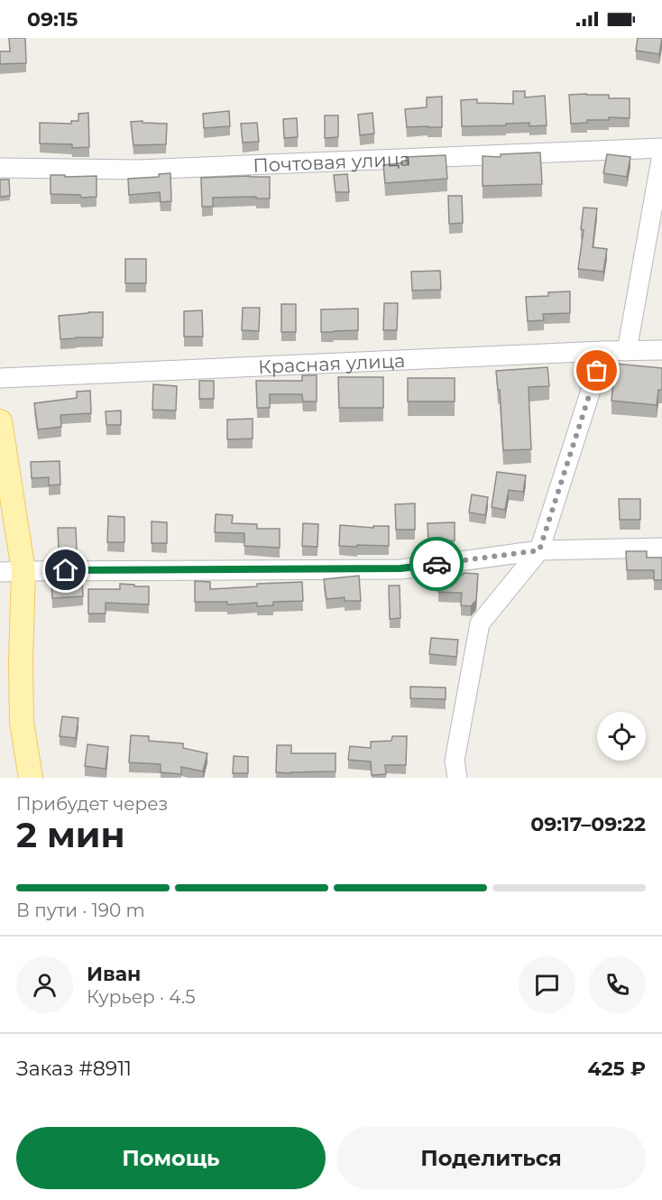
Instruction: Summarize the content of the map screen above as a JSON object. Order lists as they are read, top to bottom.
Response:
{
  "streets": {
    "street": ["Почтовая улица", "Красная улица"]
  },
  "page": {
    "status": "09:15",
    "heading": ["2 мин", "Прибудет через", "09:17–09:22"],
    "panel": [
      "Иван",
      "Курьер · 4.5",
      "Заказ #8911",
      "425 ₽"
    ],
    "bar": "В пути · 190 m",
    "buttons": ["Помощь", "Поделиться"]
  }
}
